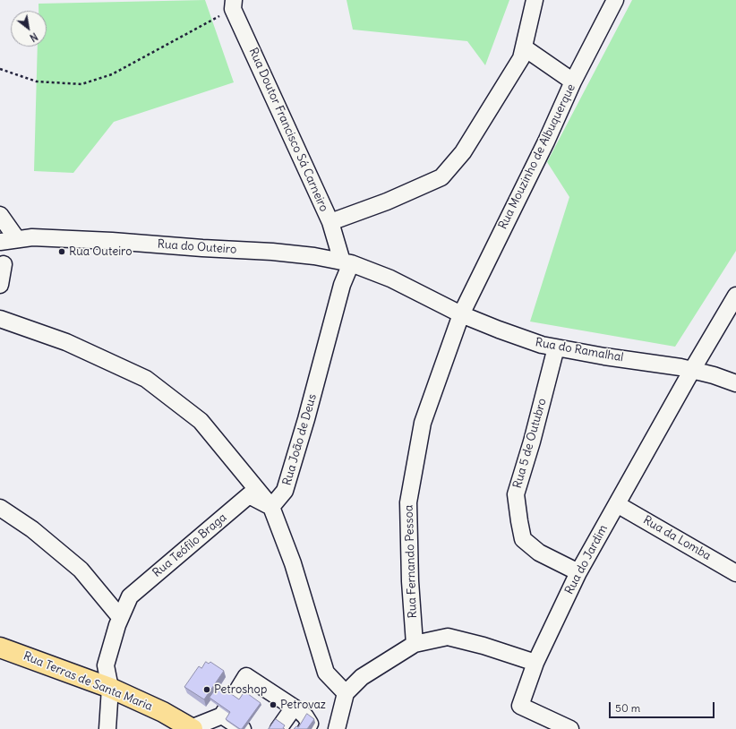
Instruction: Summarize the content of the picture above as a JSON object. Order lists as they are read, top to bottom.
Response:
{
  "streets": {
    "main road": ["Rua Terras de Santa Maria"],
    "street": [
      "Rua Doutor Francisco Sá Carneiro",
      "Rua Mouzinho de Albuquerque",
      "Rua do Outeiro",
      "Rua do Ramalhal",
      "Rua João de Deus",
      "Rua 5 de Outubro",
      "Rua da Lomba",
      "Rua Teófilo Braga",
      "Rua do Jardim",
      "Rua Fernando Pessoa"
    ]
  },
  "crossings": [
    ["Rua Doutor Francisco Sá Carneiro", "Rua do Outeiro"],
    ["Rua Doutor Francisco Sá Carneiro", "Rua João de Deus"],
    ["Rua Mouzinho de Albuquerque", "Rua do Ramalhal"],
    ["Rua Mouzinho de Albuquerque", "Rua Fernando Pessoa"],
    ["Rua do Outeiro", "Rua do Ramalhal"],
    ["Rua do Outeiro", "Rua João de Deus"],
    ["Rua do Ramalhal", "Rua 5 de Outubro"],
    ["Rua do Ramalhal", "Rua do Jardim"],
    ["Rua do Ramalhal", "Rua Fernando Pessoa"],
    ["Rua João de Deus", "Rua Teófilo Braga"],
    ["Rua 5 de Outubro", "Rua do Jardim"],
    ["Rua da Lomba", "Rua do Jardim"]
  ],
  "places": ["Rua Outeiro", "Petroshop", "Petrovaz"],
  "scale_bar": "50 m",
  "north": "bottom right"
}
